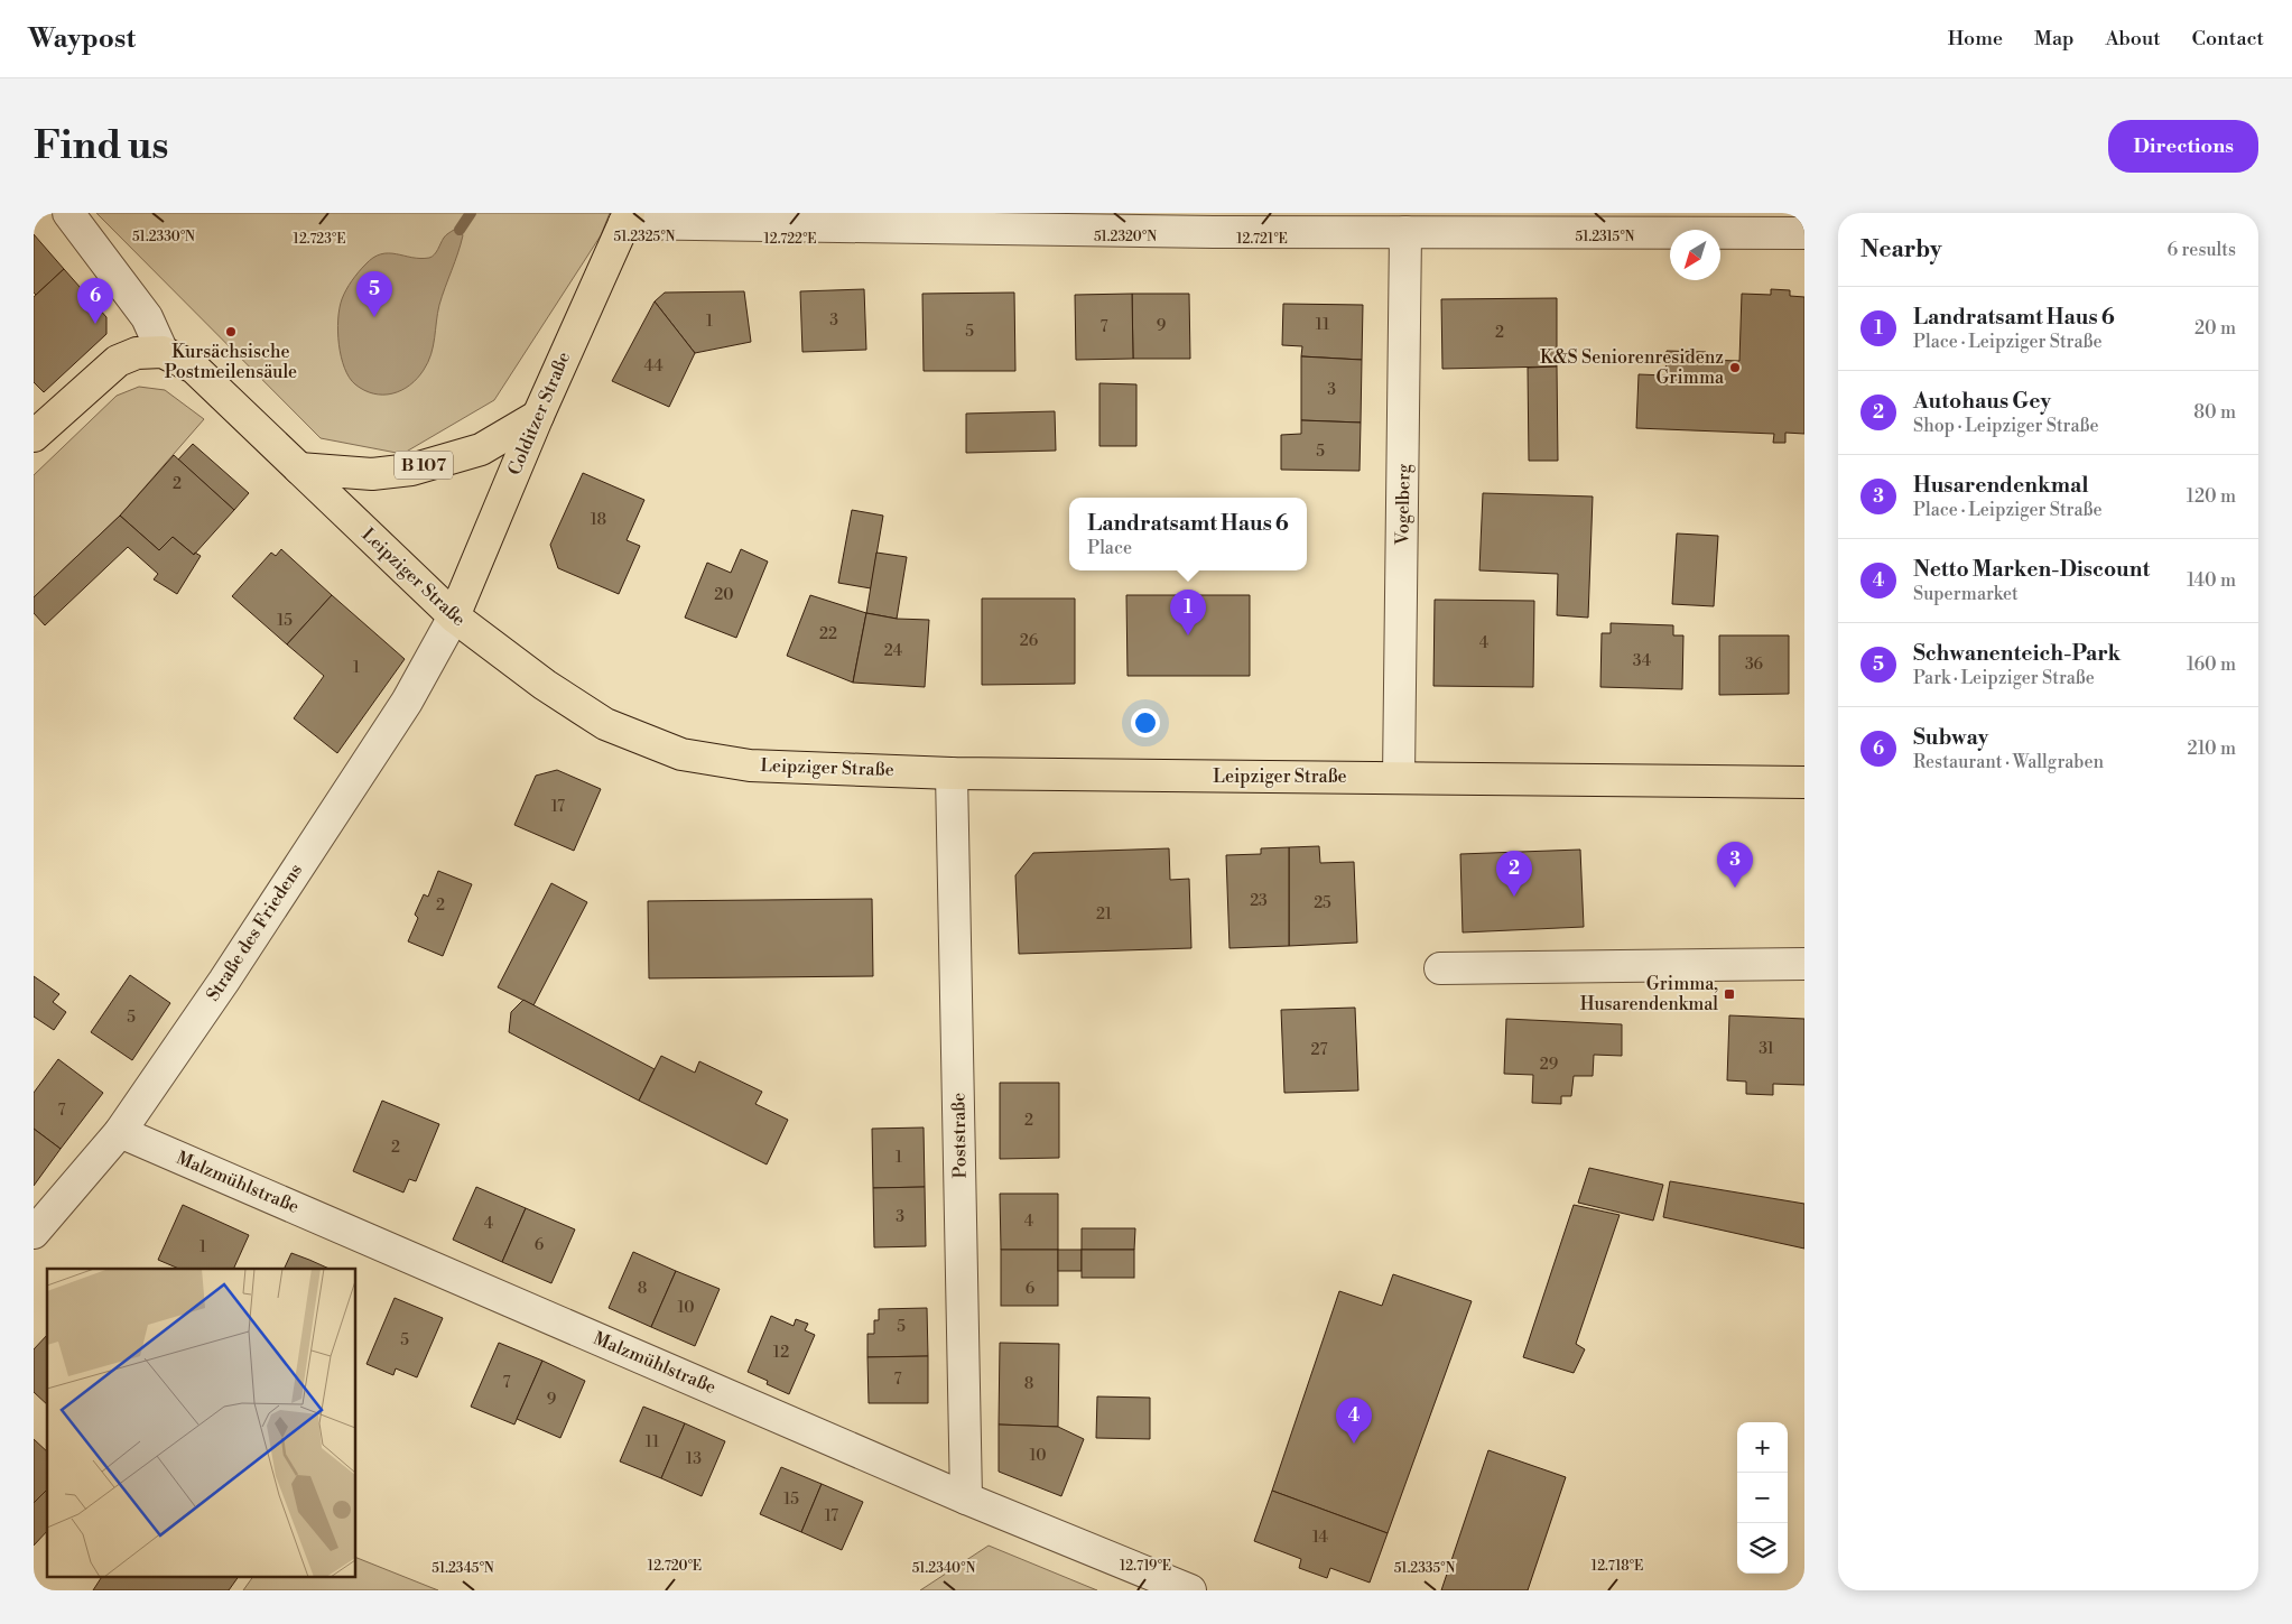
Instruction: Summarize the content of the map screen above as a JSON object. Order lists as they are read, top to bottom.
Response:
{
  "streets": {
    "main road": ["Colditzer Straße", "B 107", "Leipziger Straße"],
    "street": [
      "Vogelberg",
      "Straße des Friedens",
      "Poststraße",
      "Malzmühlstraße"
    ]
  },
  "crossings": [
    ["Colditzer Straße", "B 107"],
    ["Colditzer Straße", "Leipziger Straße"],
    ["Colditzer Straße", "Straße des Friedens"],
    ["B 107", "Leipziger Straße"],
    ["Vogelberg", "Leipziger Straße"],
    ["Leipziger Straße", "Straße des Friedens"],
    ["Leipziger Straße", "Poststraße"],
    ["Straße des Friedens", "Malzmühlstraße"],
    ["Poststraße", "Malzmühlstraße"]
  ],
  "places": {
    "other": ["Kursächsische Postmeilensäule", "K&S Seniorenresidenz Grimma"],
    "transit": ["Grimma, Husarendenkmal"]
  },
  "house_numbers": [
    "3",
    "1",
    "11",
    "9",
    "7",
    "5",
    "2",
    "44",
    "3",
    "5",
    "2",
    "18",
    "20",
    "15",
    "22",
    "26",
    "4",
    "24",
    "34",
    "36",
    "1",
    "17",
    "23",
    "25",
    "2",
    "21",
    "5",
    "31",
    "27",
    "29",
    "7",
    "2",
    "2",
    "1",
    "3",
    "4",
    "4",
    "6",
    "1",
    "8",
    "6",
    "10",
    "5",
    "5",
    "12",
    "7",
    "7",
    "8",
    "9",
    "11",
    "10",
    "13",
    "15",
    "17",
    "14"
  ],
  "north": "bottom left",
  "page": {
    "header": "Waypost",
    "nav": [
      "Home",
      "Map",
      "About",
      "Contact"
    ],
    "buttons": "Directions",
    "title": "Find us",
    "heading": ["Nearby", "6 results"],
    "pins": [
      "5",
      "6",
      "1",
      "3",
      "2",
      "4"
    ],
    "list": [
      {
        "mark": "1",
        "name": "Landratsamt Haus 6",
        "note": "Place · Leipziger Straße",
        "value": "20 m"
      },
      {
        "mark": "2",
        "name": "Autohaus Gey",
        "note": "Shop · Leipziger Straße",
        "value": "80 m"
      },
      {
        "mark": "3",
        "name": "Husarendenkmal",
        "note": "Place · Leipziger Straße",
        "value": "120 m"
      },
      {
        "mark": "4",
        "name": "Netto Marken-Discount",
        "note": "Supermarket",
        "value": "140 m"
      },
      {
        "mark": "5",
        "name": "Schwanenteich-Park",
        "note": "Park · Leipziger Straße",
        "value": "160 m"
      },
      {
        "mark": "6",
        "name": "Subway",
        "note": "Restaurant · Wallgraben",
        "value": "210 m"
      }
    ],
    "popup": ["Landratsamt Haus 6", "Place"],
    "map_buttons": ["+", "−"]
  },
  "coordinates": [
    "51.2330°N",
    "51.2325°N",
    "51.2320°N",
    "51.2315°N",
    "12.723°E",
    "12.722°E",
    "12.721°E",
    "12.720°E",
    "12.719°E",
    "12.718°E",
    "51.2345°N",
    "51.2340°N",
    "51.2335°N"
  ]
}
